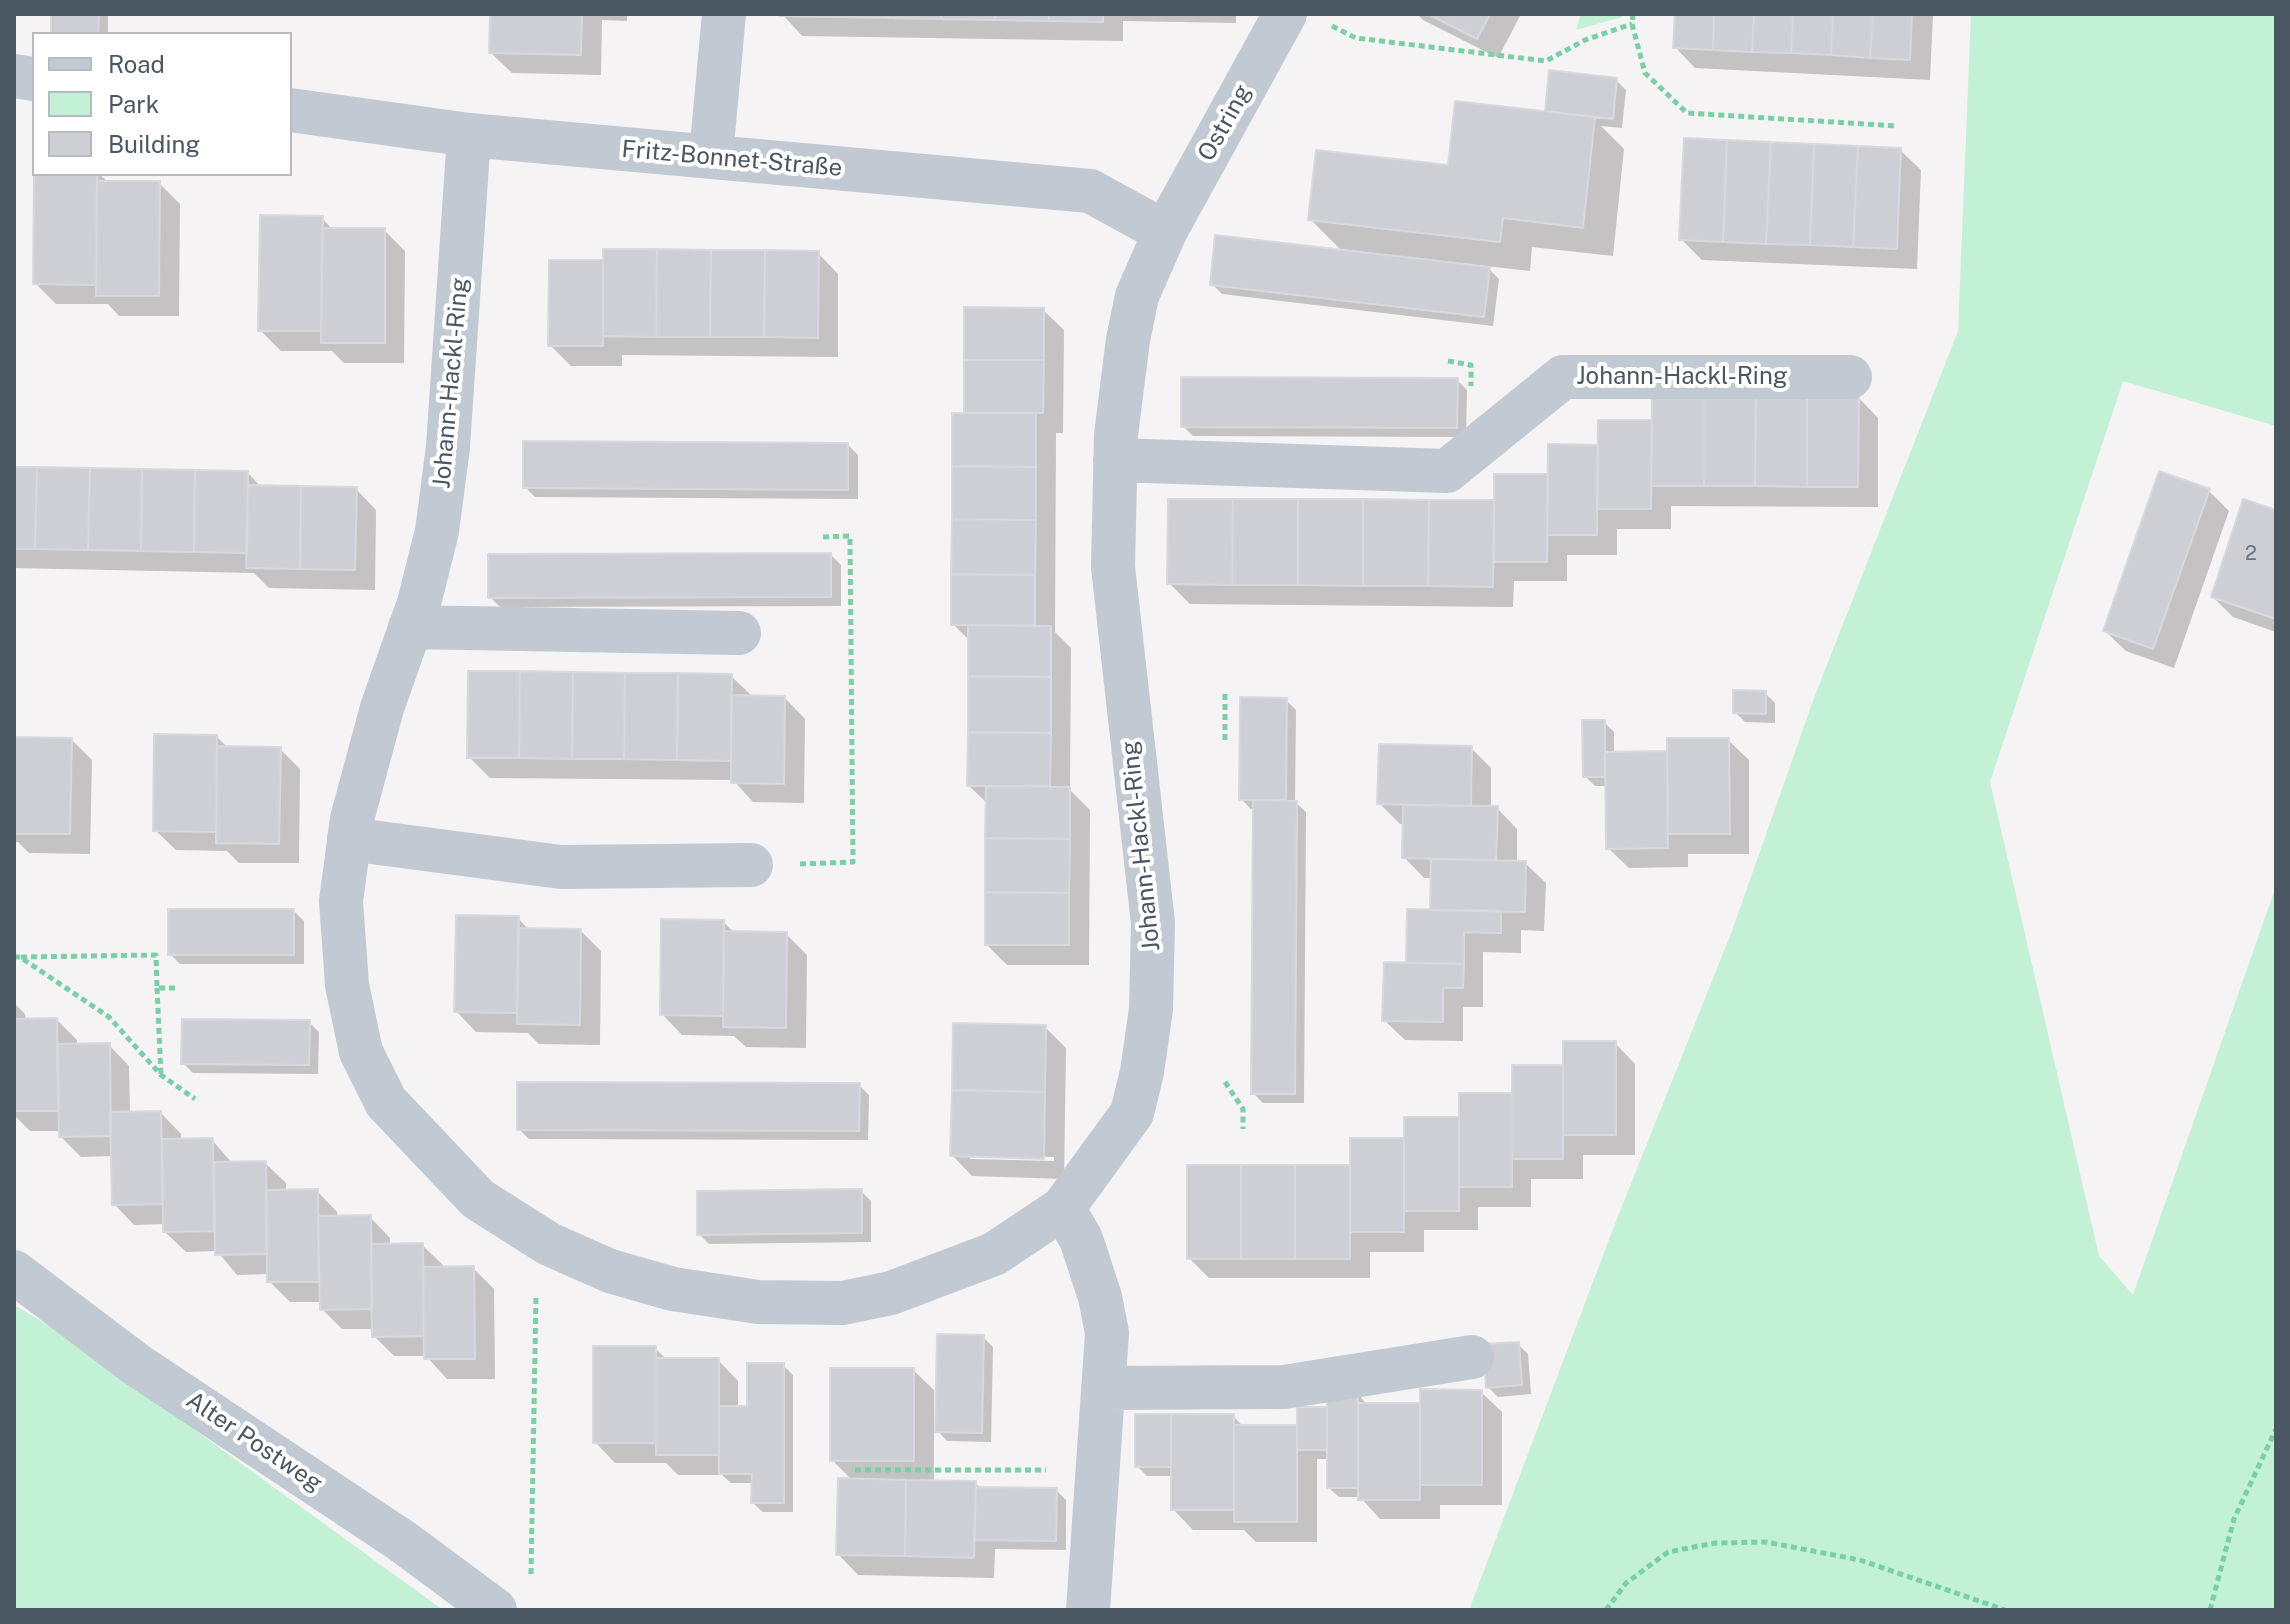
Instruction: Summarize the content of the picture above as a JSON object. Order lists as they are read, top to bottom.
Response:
{
  "streets": {
    "street": [
      "Ostring",
      "Fritz-Bonnet-Straße",
      "Johann-Hackl-Ring",
      "Alter Postweg"
    ]
  },
  "crossings": [
    ["Ostring", "Fritz-Bonnet-Straße"],
    ["Ostring", "Johann-Hackl-Ring"],
    ["Fritz-Bonnet-Straße", "Johann-Hackl-Ring"]
  ],
  "house_numbers": ["2"],
  "legend": ["Road", "Park", "Building"]
}
